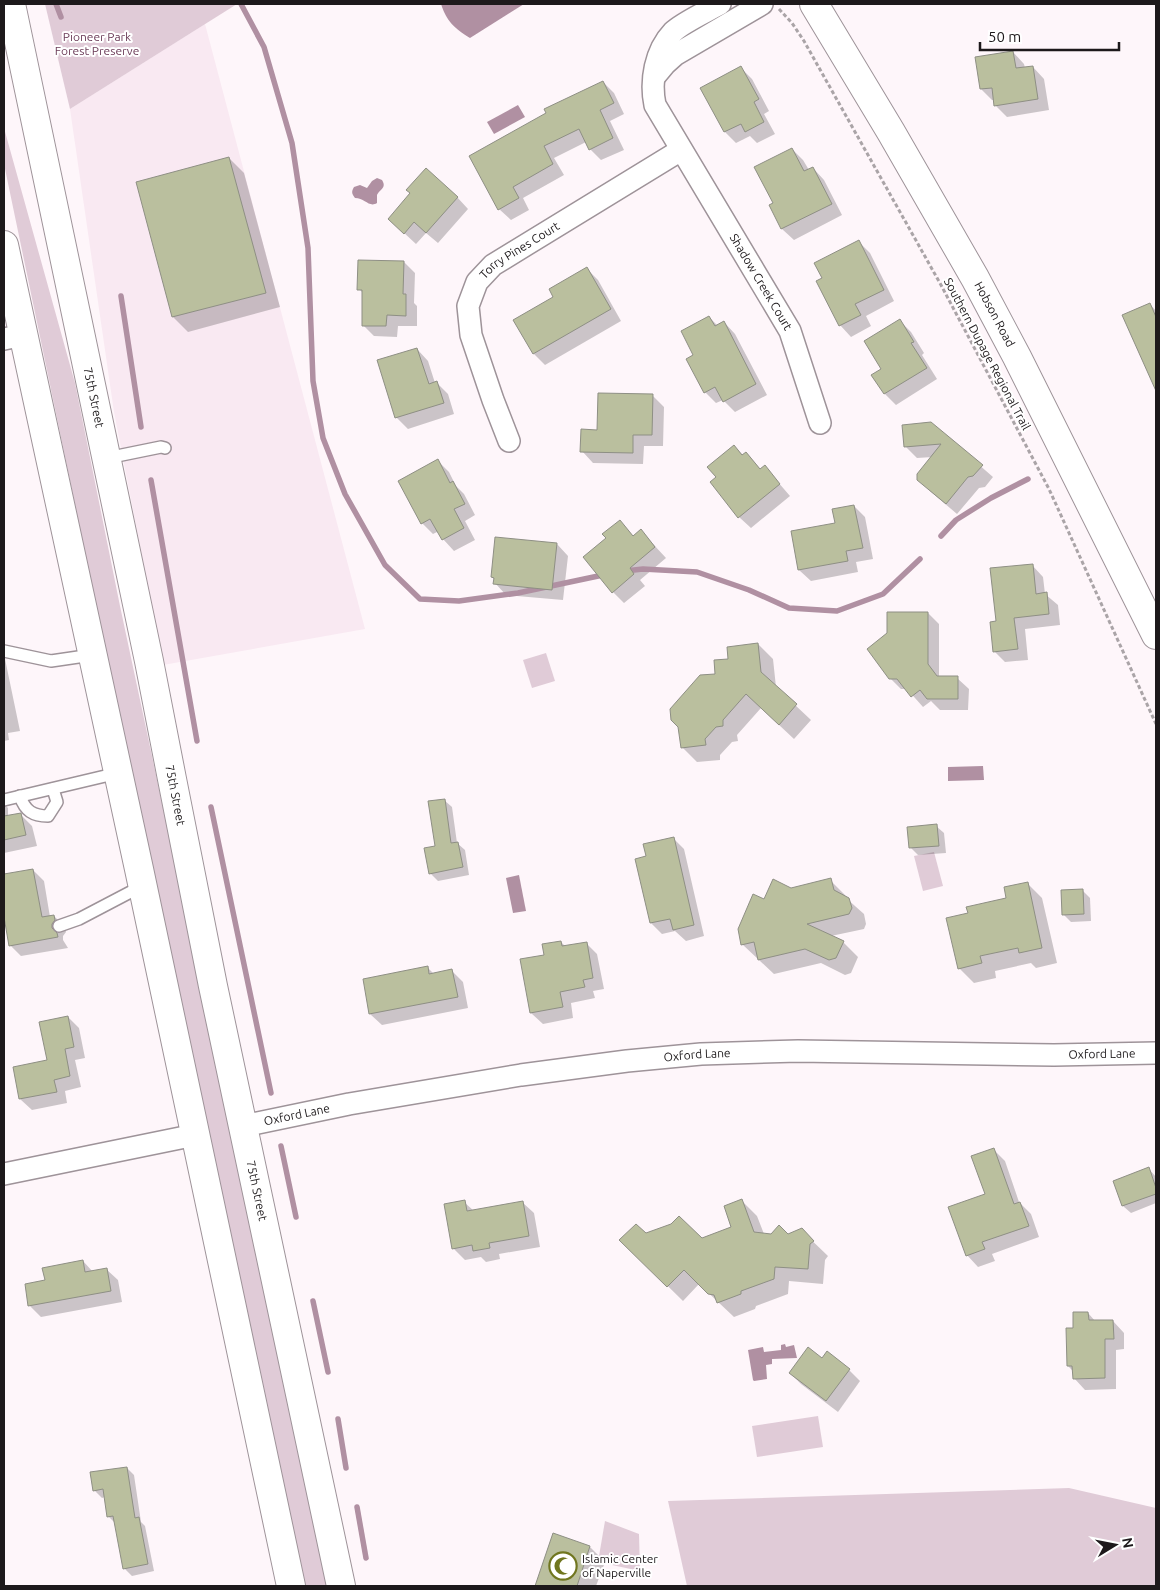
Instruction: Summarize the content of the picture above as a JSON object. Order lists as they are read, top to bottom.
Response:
{
  "streets": {
    "main road": ["Hobson Road", "75th Street"],
    "street": ["Torry Pines Court", "Shadow Creek Court", "Oxford Lane"],
    "path": ["Southern Dupage Regional Trail"]
  },
  "crossings": [
    ["Torry Pines Court", "Shadow Creek Court"],
    ["75th Street", "Oxford Lane"]
  ],
  "parks": ["Pioneer Park Forest Preserve"],
  "places": {
    "mosque": ["Islamic Center of Naperville"]
  },
  "scale_bar": "50 m",
  "north": "right"
}
